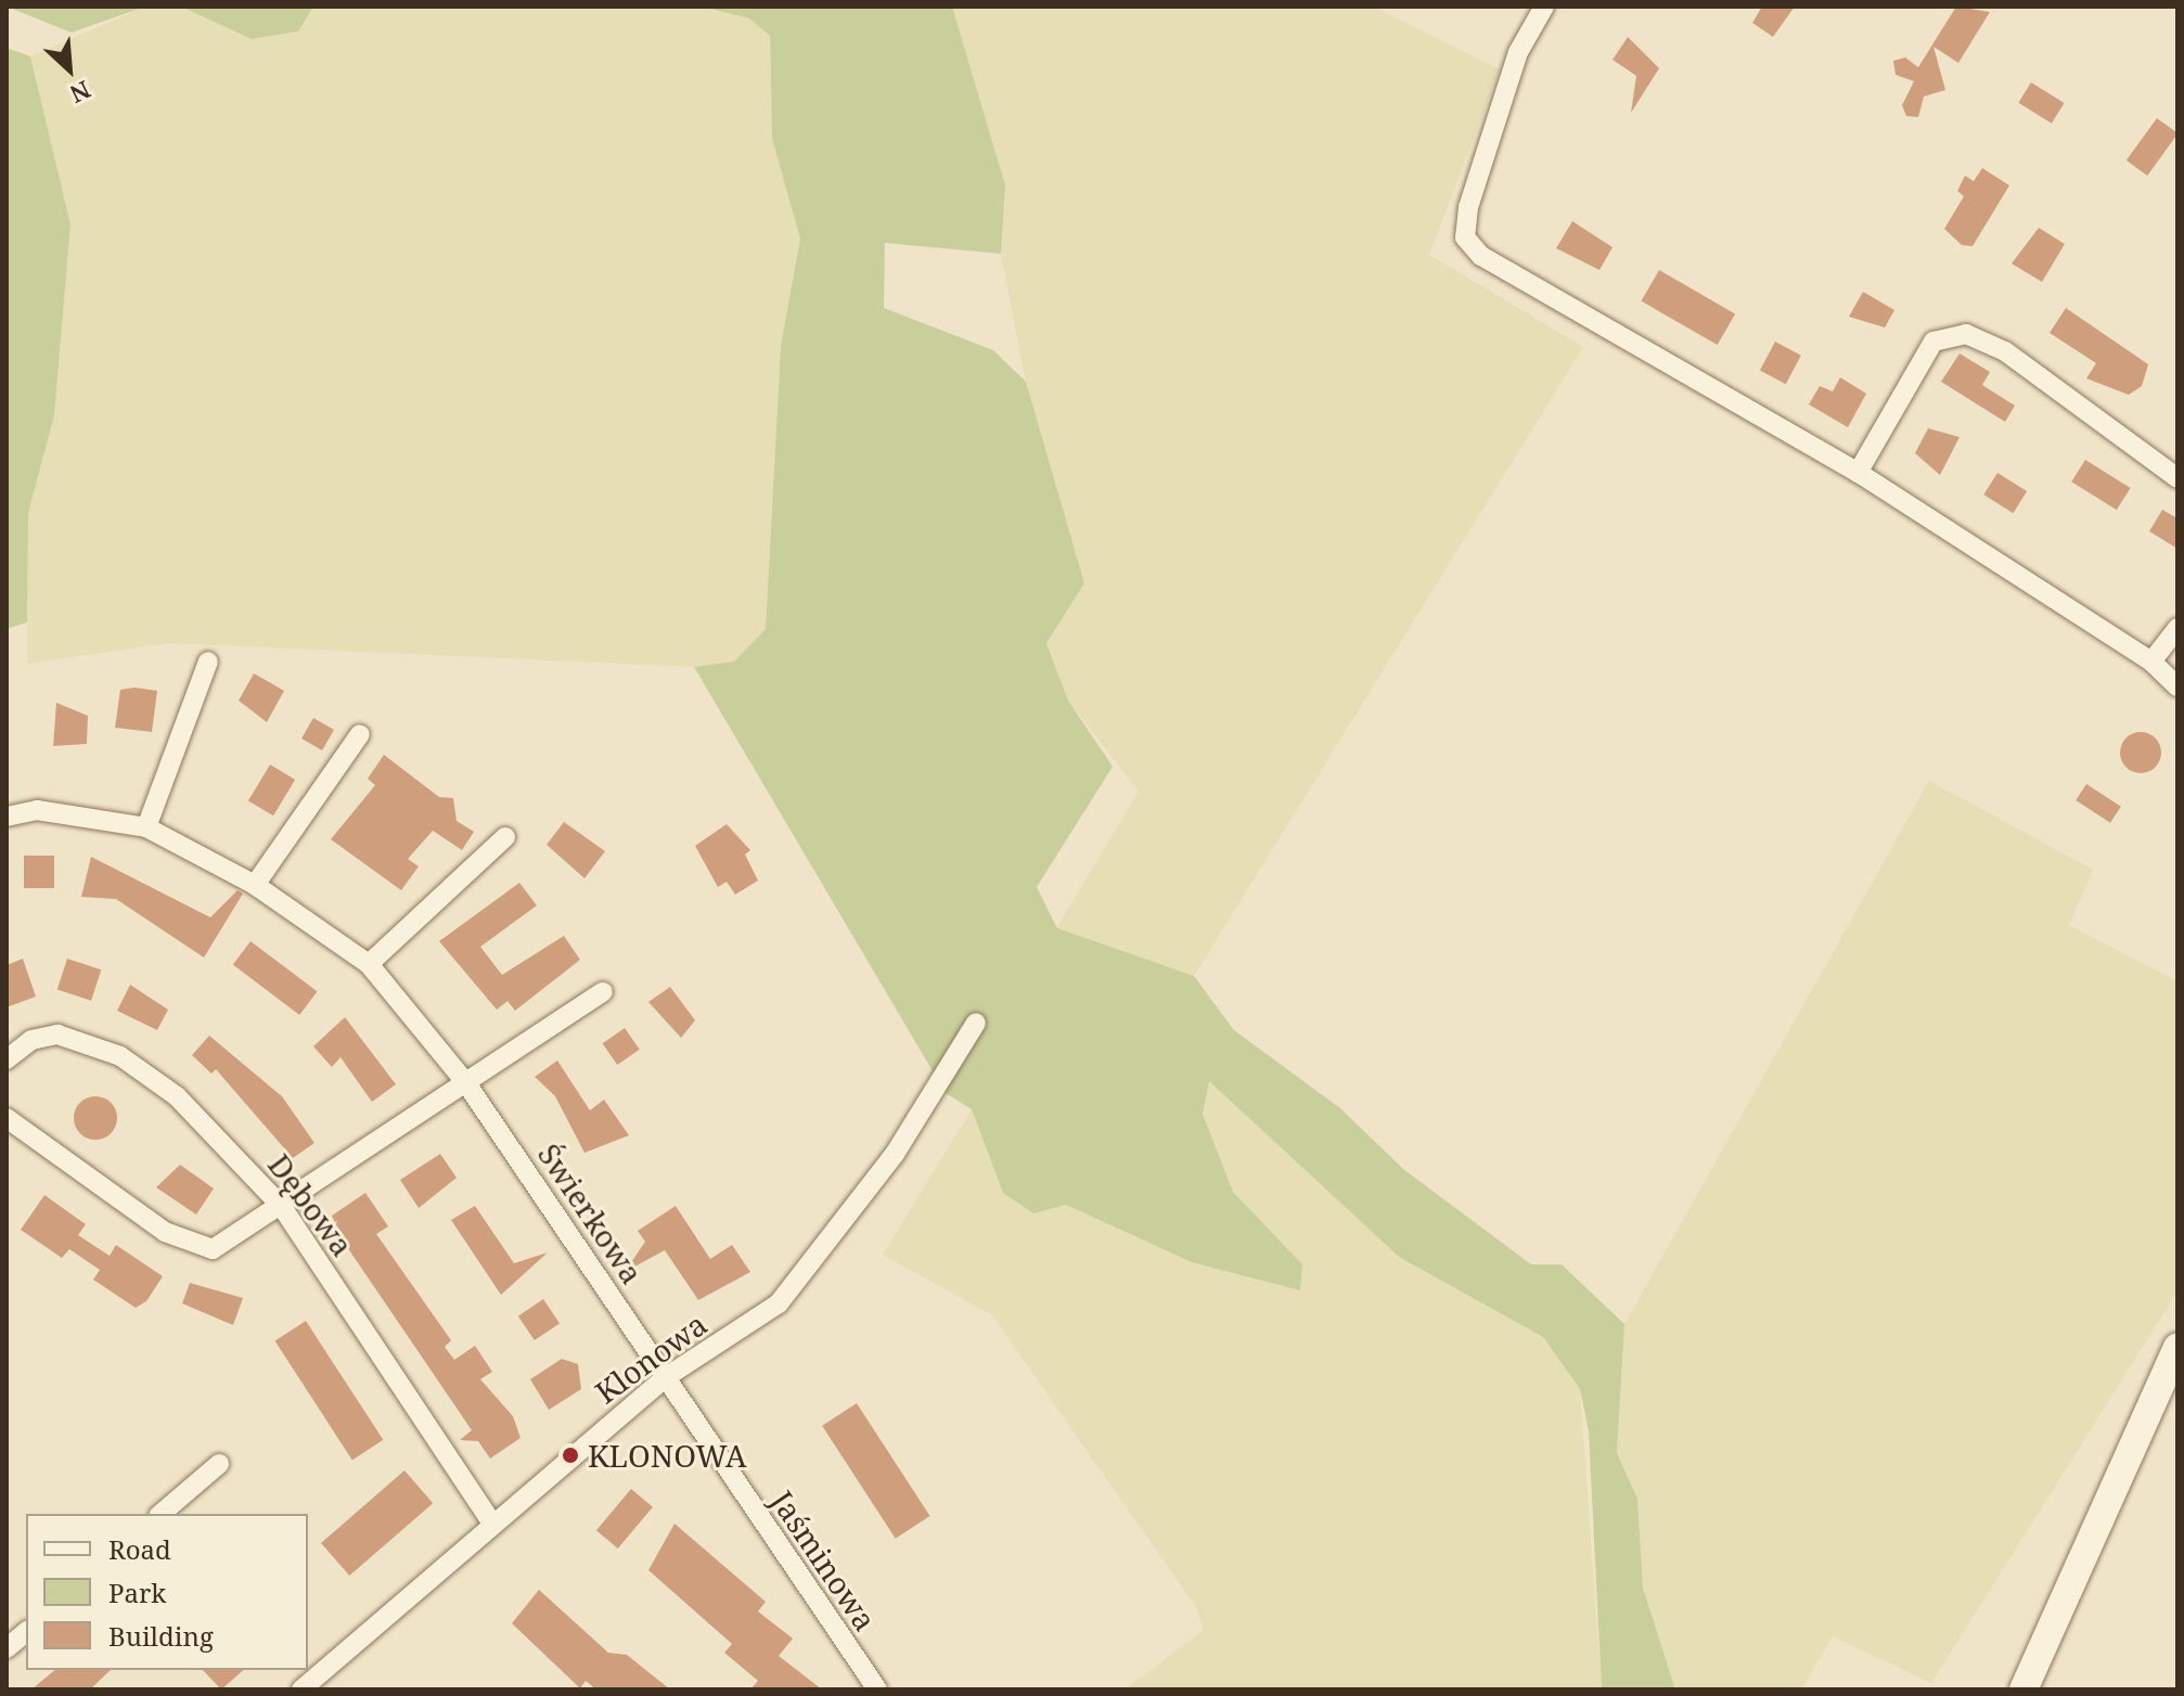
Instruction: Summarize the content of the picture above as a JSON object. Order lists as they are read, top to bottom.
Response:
{
  "streets": {
    "street": [
      "Dębowa",
      "Świerkowa",
      "Klonowa",
      "Jaśminowa"
    ]
  },
  "crossings": [
    ["Dębowa", "Klonowa"],
    ["Świerkowa", "Klonowa"],
    ["Świerkowa", "Jaśminowa"],
    ["Klonowa", "Jaśminowa"]
  ],
  "places": ["KLONOWA"],
  "legend": ["Road", "Park", "Building"],
  "north": "bottom right"
}
